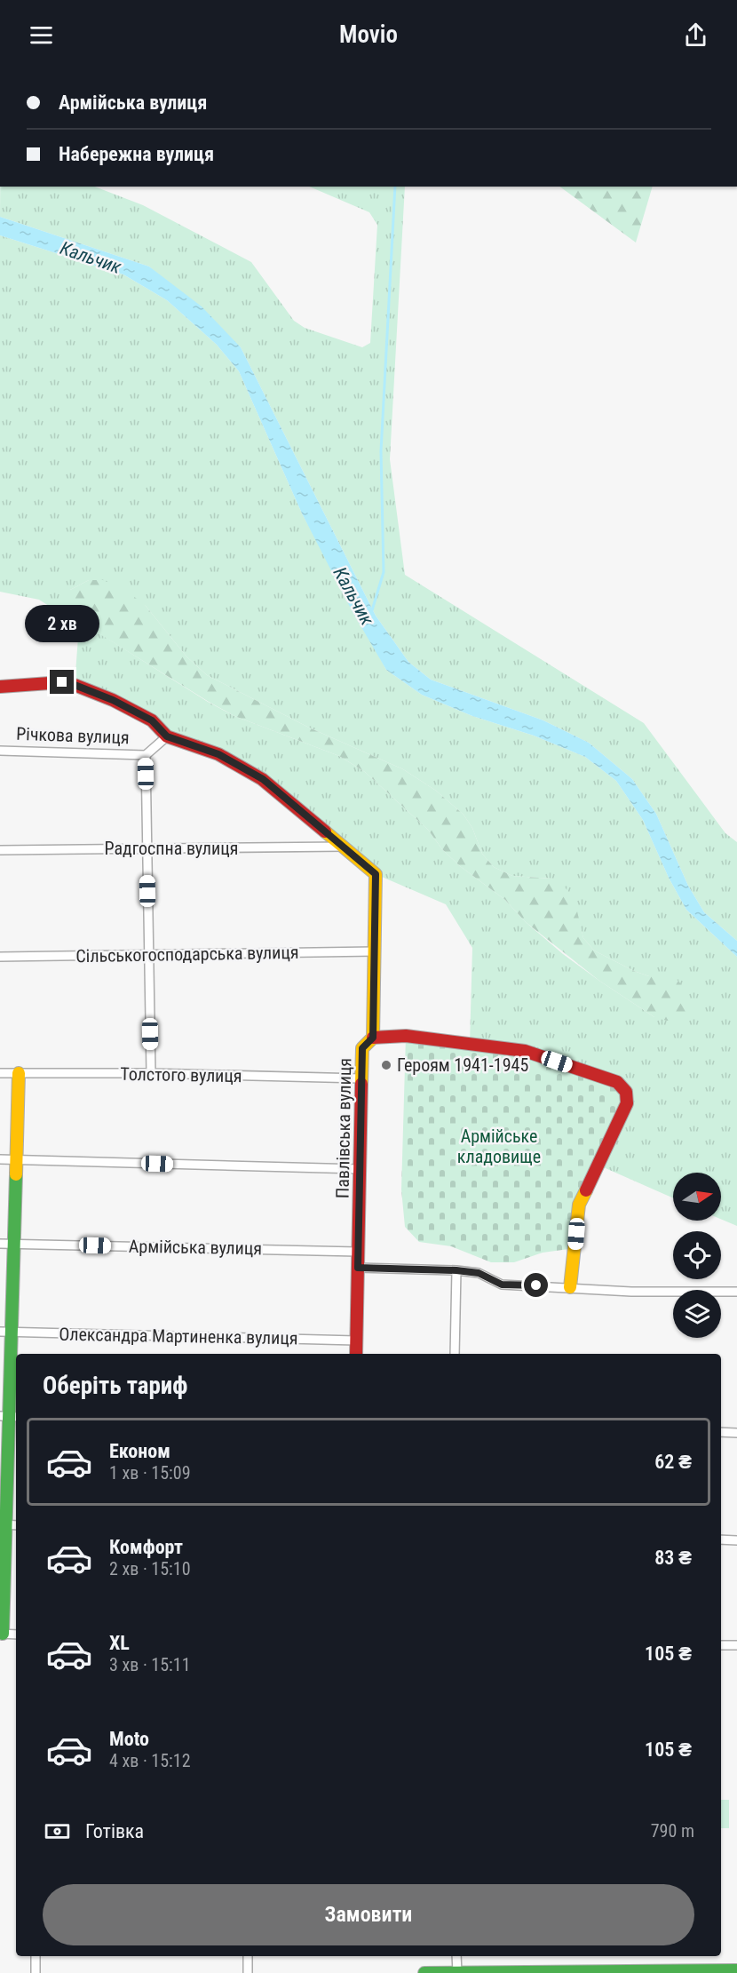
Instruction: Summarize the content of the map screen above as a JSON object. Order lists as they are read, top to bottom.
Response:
{
  "streets": {
    "street": [
      "Річкова вулиця",
      "Радгоспна вулиця",
      "Сільськогосподарська вулиця",
      "Толстого вулиця",
      "Павлівська вулиця",
      "Армійська вулиця",
      "Олександра Мартиненка вулиця"
    ]
  },
  "crossings": [
    ["Радгоспна вулиця", "Павлівська вулиця"],
    ["Сільськогосподарська вулиця", "Павлівська вулиця"],
    ["Толстого вулиця", "Павлівська вулиця"],
    ["Павлівська вулиця", "Армійська вулиця"],
    ["Павлівська вулиця", "Олександра Мартиненка вулиця"]
  ],
  "water": ["Кальчик"],
  "parks": ["Армійське кладовище"],
  "places": ["Героям 1941-1945"],
  "north": "right",
  "page": {
    "header": "Movio",
    "banner": ["Армійська вулиця", "Набережна вулиця"],
    "bubble": "2 хв",
    "heading": "Оберіть тариф",
    "list": [
      {
        "name": "Економ",
        "note": "1 хв · 15:09",
        "value": "62 ₴"
      },
      {
        "name": "Комфорт",
        "note": "2 хв · 15:10",
        "value": "83 ₴"
      },
      {
        "name": "XL",
        "note": "3 хв · 15:11",
        "value": "105 ₴"
      },
      {
        "name": "Moto",
        "note": "4 хв · 15:12",
        "value": "105 ₴"
      }
    ],
    "pay": ["Готівка", "790 m"],
    "buttons": "Замовити"
  }
}
